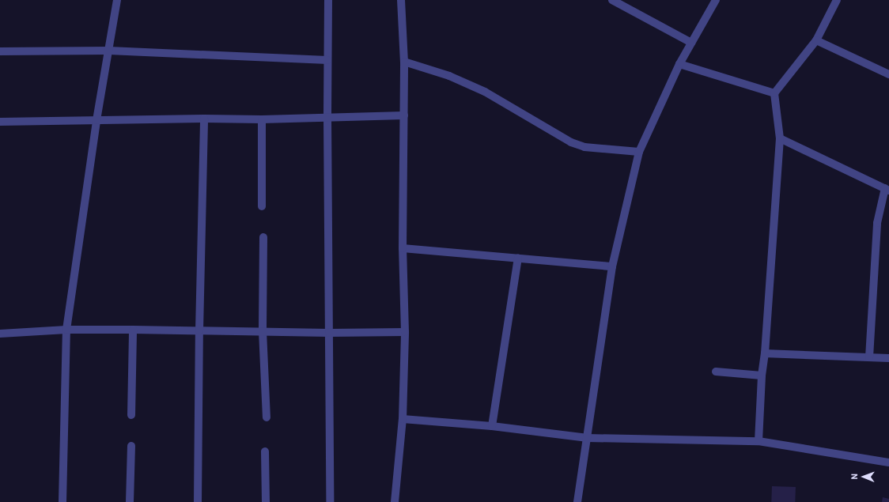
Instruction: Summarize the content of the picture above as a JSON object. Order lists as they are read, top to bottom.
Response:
{
  "north": "left"
}
